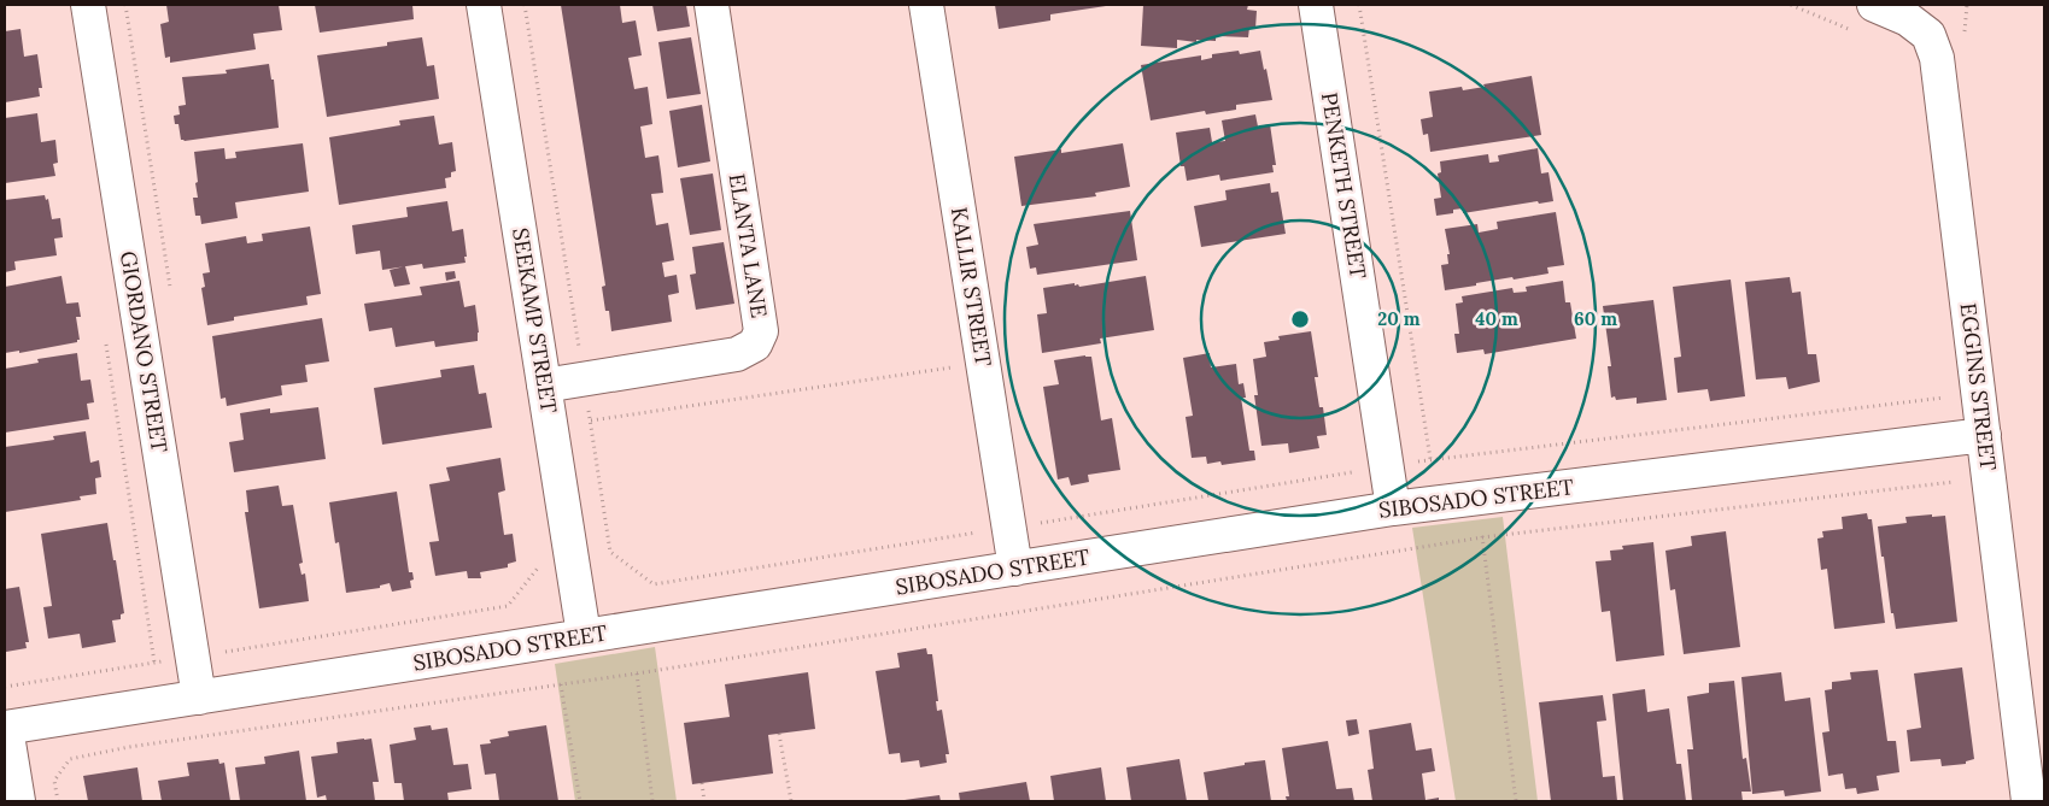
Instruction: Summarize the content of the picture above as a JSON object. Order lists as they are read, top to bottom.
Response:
{
  "streets": {
    "street": [
      "PENKETH STREET",
      "ELANTA LANE",
      "KALLIR STREET",
      "SEEKAMP STREET",
      "GIORDANO STREET",
      "EGGINS STREET",
      "SIBOSADO STREET"
    ]
  },
  "crossings": [
    ["PENKETH STREET", "SIBOSADO STREET"],
    ["ELANTA LANE", "SEEKAMP STREET"],
    ["KALLIR STREET", "SIBOSADO STREET"],
    ["SEEKAMP STREET", "SIBOSADO STREET"],
    ["GIORDANO STREET", "SIBOSADO STREET"],
    ["EGGINS STREET", "SIBOSADO STREET"]
  ],
  "rings": ["20 m", "40 m", "60 m"]
}
